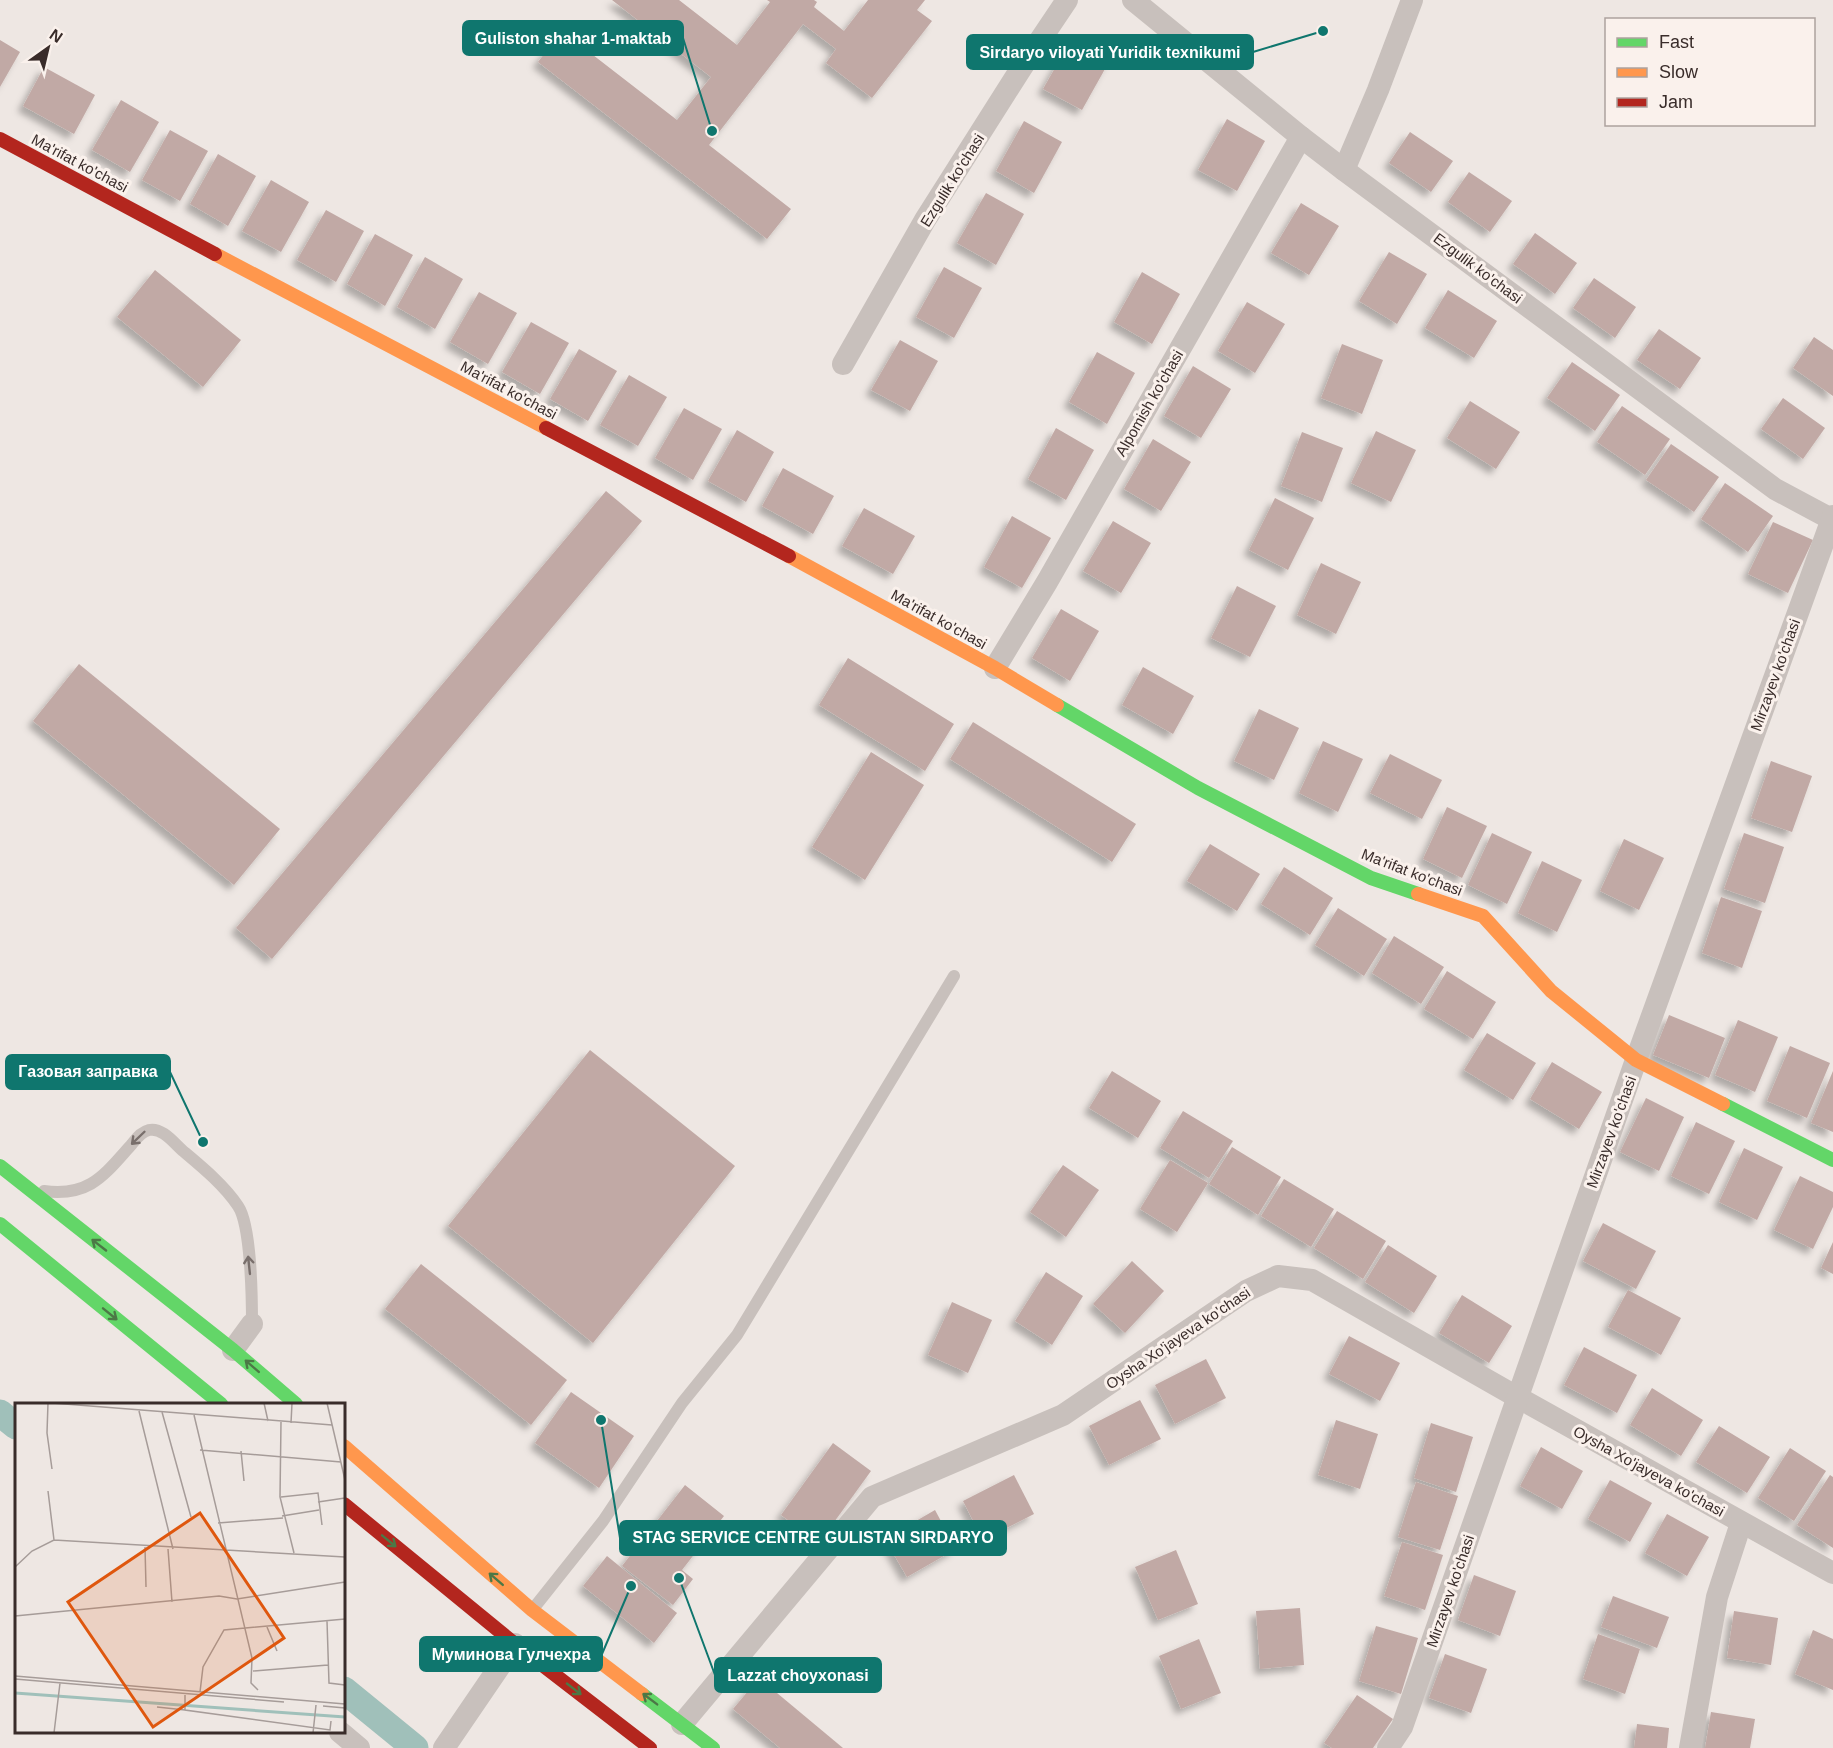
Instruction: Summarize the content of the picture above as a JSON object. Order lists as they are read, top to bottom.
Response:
{
  "streets": {
    "street": [
      "Ma'rifat ko'chasi",
      "Ezgulik ko'chasi",
      "Alpomish ko'chasi",
      "Mirzayev ko'chasi",
      "Oysha Xo'jayeva ko'chasi"
    ]
  },
  "crossings": [
    ["Ma'rifat ko'chasi", "Alpomish ko'chasi"],
    ["Ma'rifat ko'chasi", "Mirzayev ko'chasi"],
    ["Ezgulik ko'chasi", "Alpomish ko'chasi"],
    ["Ezgulik ko'chasi", "Mirzayev ko'chasi"],
    ["Mirzayev ko'chasi", "Oysha Xo'jayeva ko'chasi"]
  ],
  "places": [
    "Sirdaryo viloyati Yuridik texnikumi",
    "Guliston shahar 1-maktab",
    "Газовая заправка",
    "STAG SERVICE CENTRE GULISTAN SIRDARYO",
    "Lazzat choyxonasi",
    "Муминова Гулчехра"
  ],
  "legend": ["Fast", "Slow", "Jam"],
  "north": "top right"
}
